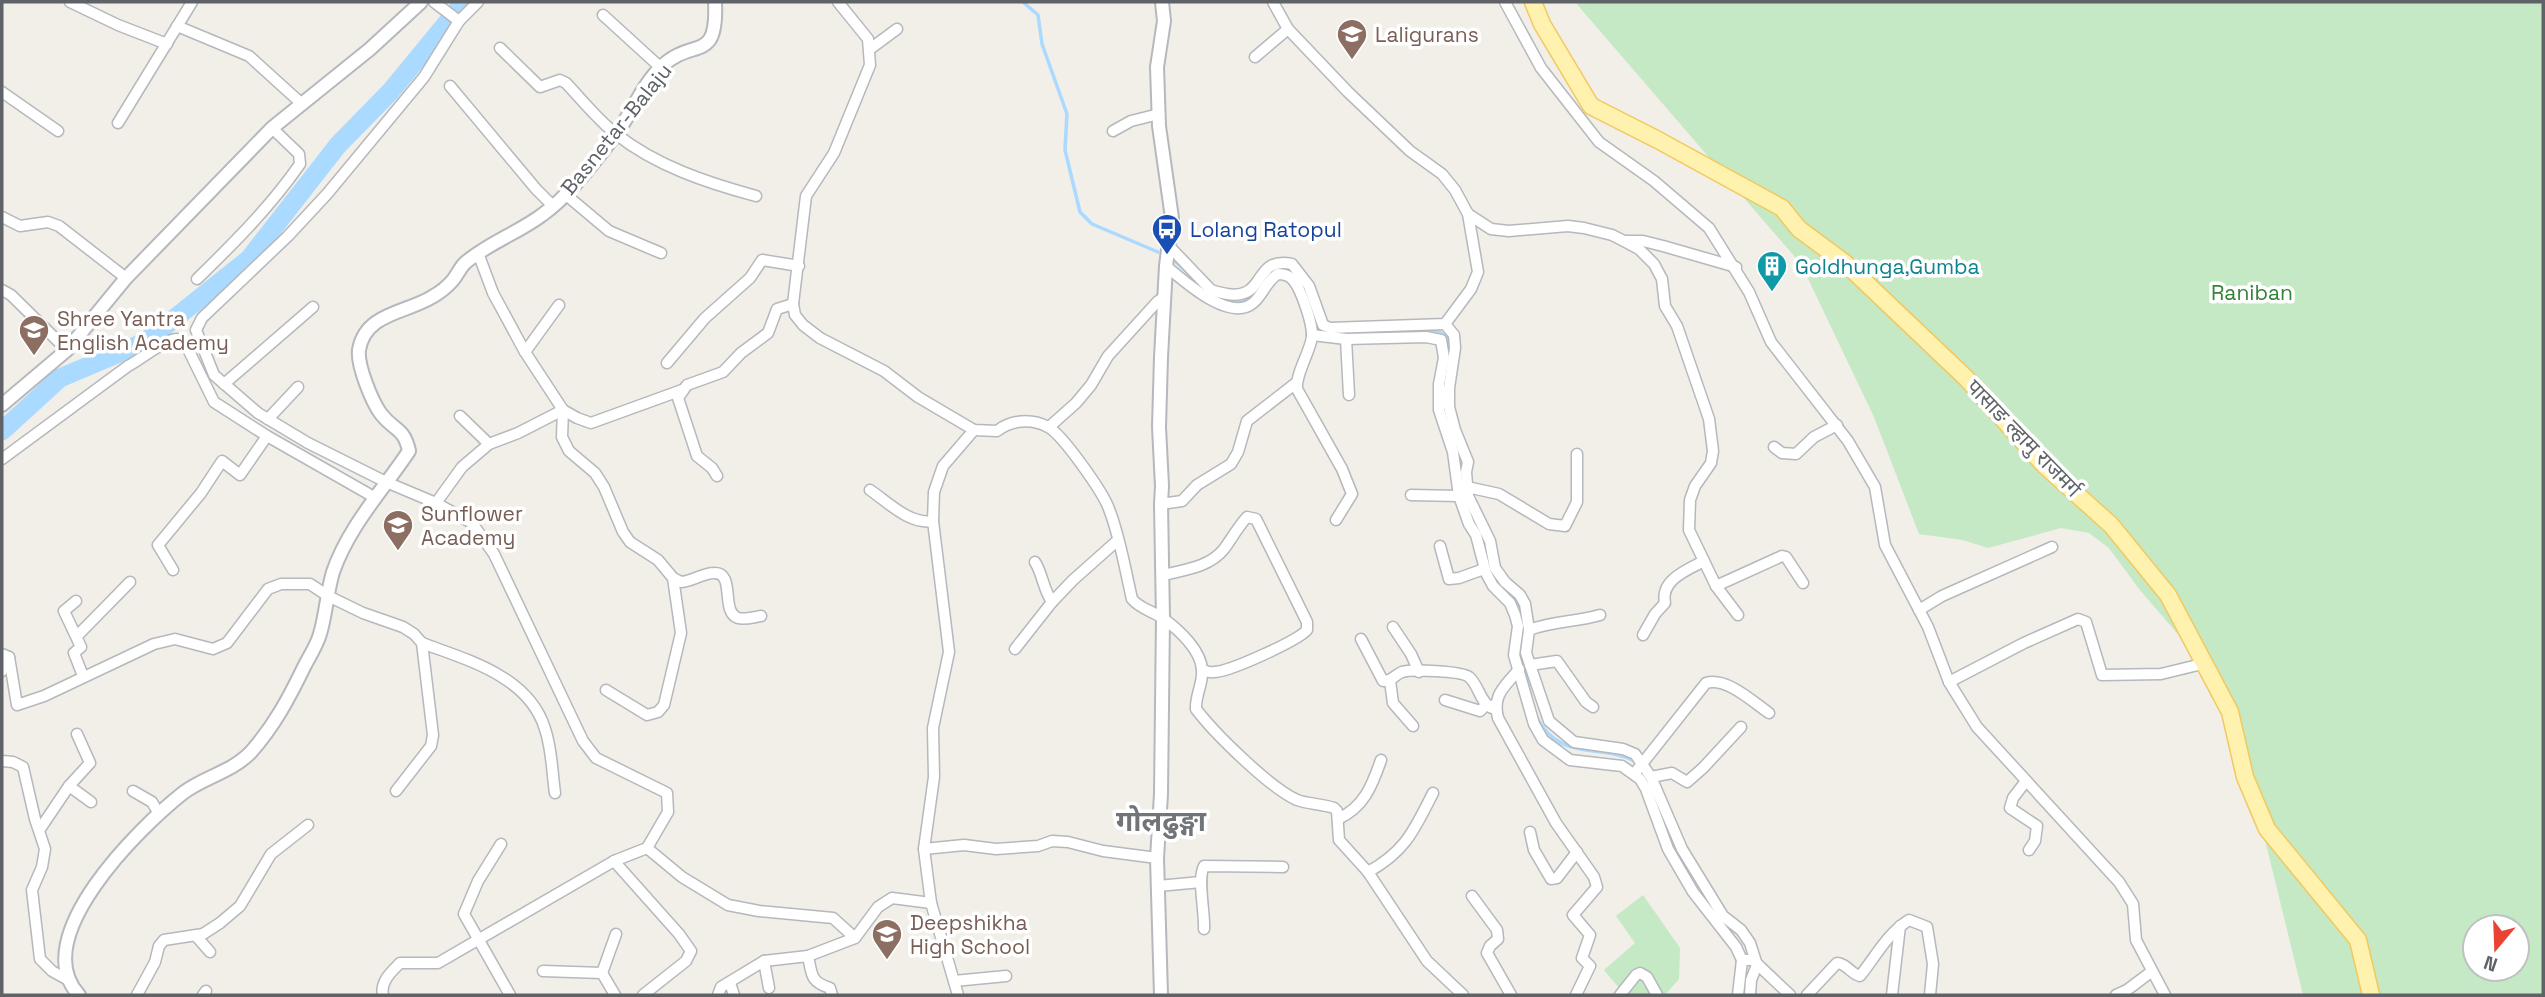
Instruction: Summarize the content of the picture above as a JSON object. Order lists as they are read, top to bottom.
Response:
{
  "streets": {
    "main road": ["पासाङ ल्हामु राजमर्ग"],
    "street": ["Basnetar-Balaju"]
  },
  "districts": ["गोलढुङ्गा"],
  "parks": ["Raniban"],
  "places": {
    "school or university": [
      "Laligurans",
      "Shree Yantra English Academy",
      "Sunflower Academy",
      "Deepshikha High School"
    ],
    "bus stop": ["Lolang Ratopul"],
    "building": ["Goldhunga,Gumba"]
  },
  "north": "bottom"
}
